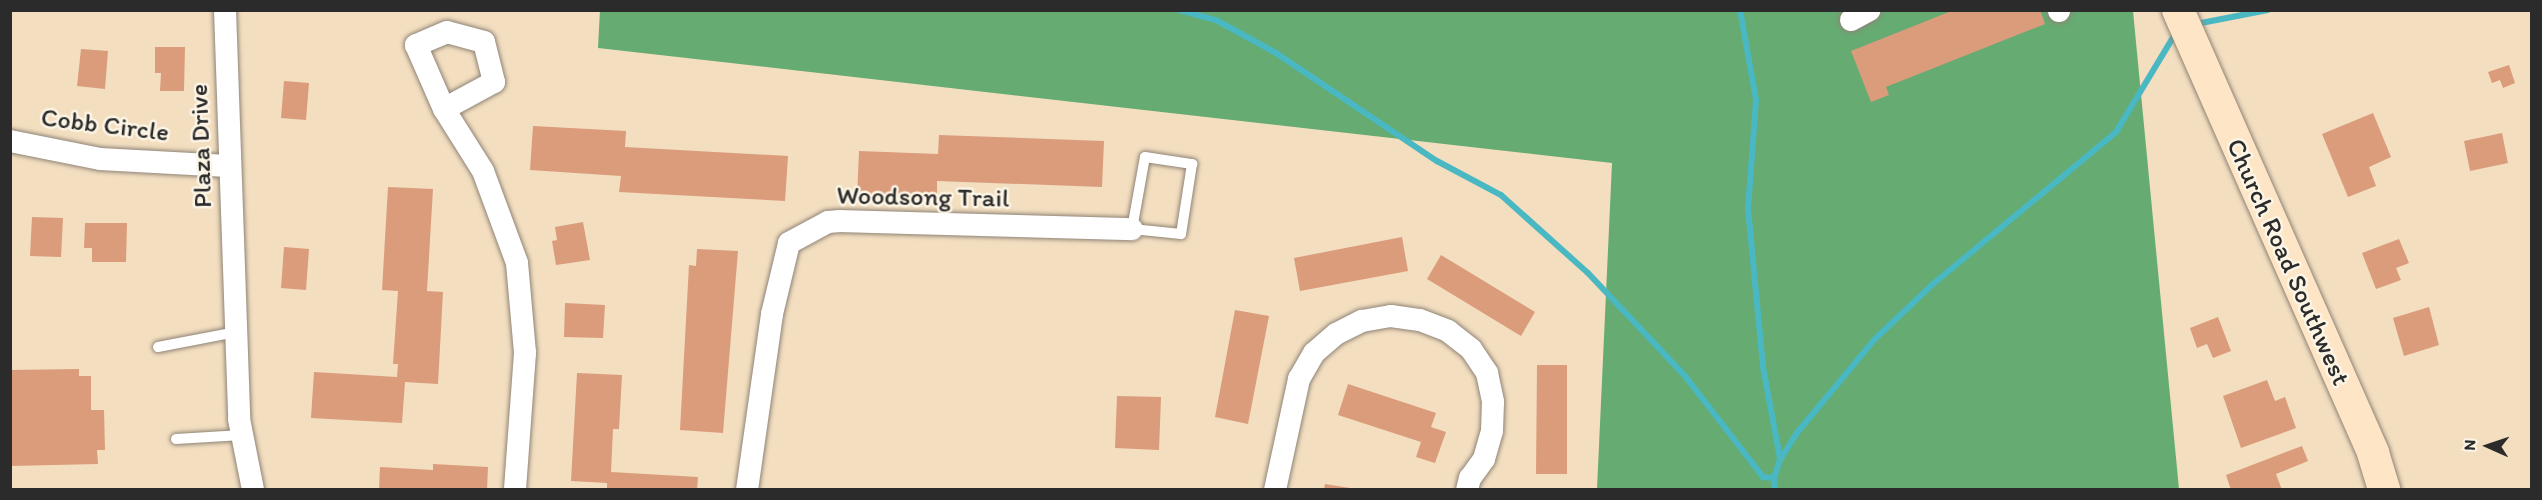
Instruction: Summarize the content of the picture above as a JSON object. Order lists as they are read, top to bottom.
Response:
{
  "streets": {
    "street": [
      "Cobb Circle",
      "Plaza Drive",
      "Woodsong Trail",
      "Church Road Southwest"
    ]
  },
  "crossings": [
    ["Cobb Circle", "Plaza Drive"]
  ],
  "north": "left"
}
